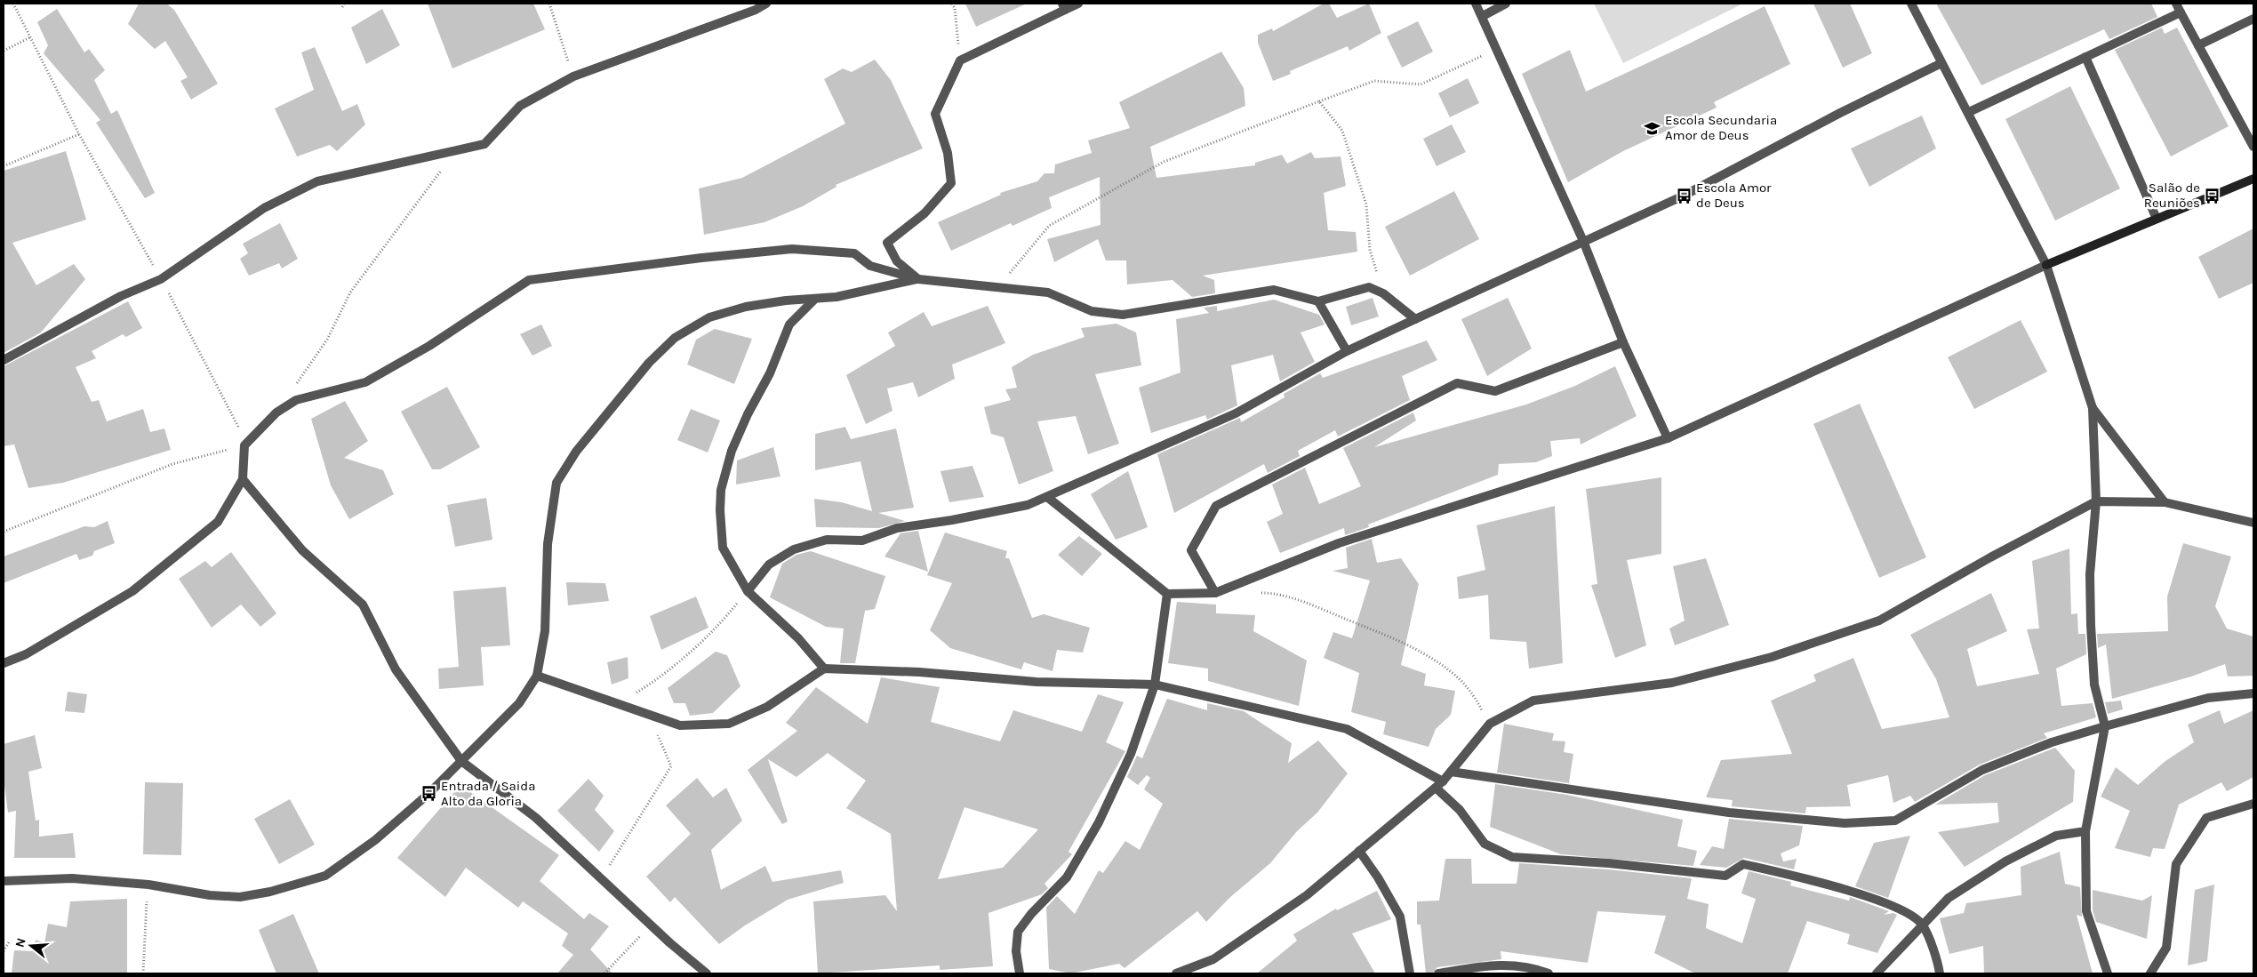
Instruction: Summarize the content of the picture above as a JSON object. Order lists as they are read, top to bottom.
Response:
{
  "places": {
    "school or university": ["Escola Secundaria Amor de Deus"],
    "bus stop": ["Escola Amor de Deus", "Salão de Reuniões", "Entrada / Saida Alto da Gloria"]
  },
  "north": "left"
}
